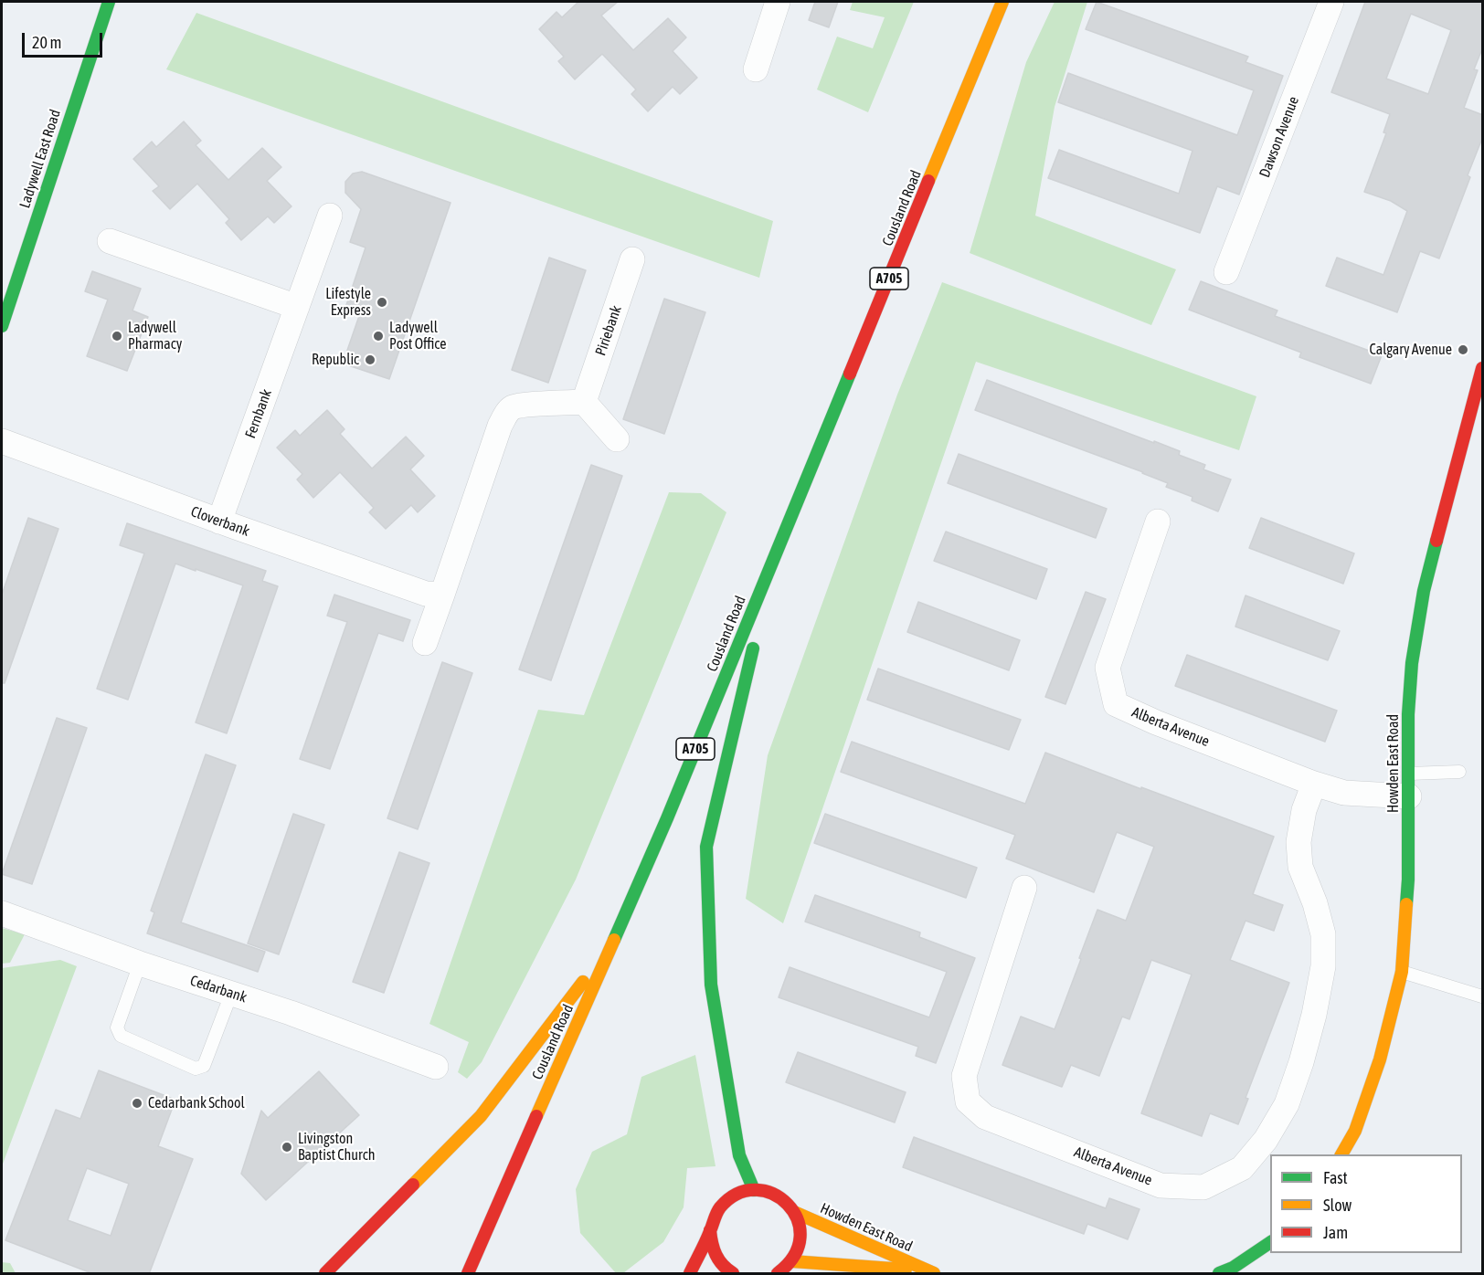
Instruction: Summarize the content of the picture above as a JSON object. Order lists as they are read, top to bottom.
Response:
{
  "streets": {
    "main road": [
      "Ladywell East Road",
      "Cousland Road",
      "A705",
      "Howden East Road"
    ],
    "street": [
      "Dawson Avenue",
      "Piriebank",
      "Fernbank",
      "Cloverbank",
      "Alberta Avenue",
      "Cedarbank"
    ]
  },
  "crossings": [
    ["Fernbank", "Cloverbank"],
    ["Alberta Avenue", "Howden East Road"]
  ],
  "places": [
    "Lifestyle Express",
    "Ladywell Pharmacy",
    "Ladywell Post Office",
    "Calgary Avenue",
    "Republic",
    "Cedarbank School",
    "Livingston Baptist Church"
  ],
  "legend": ["Fast", "Slow", "Jam"],
  "scale_bar": "20 m"
}
